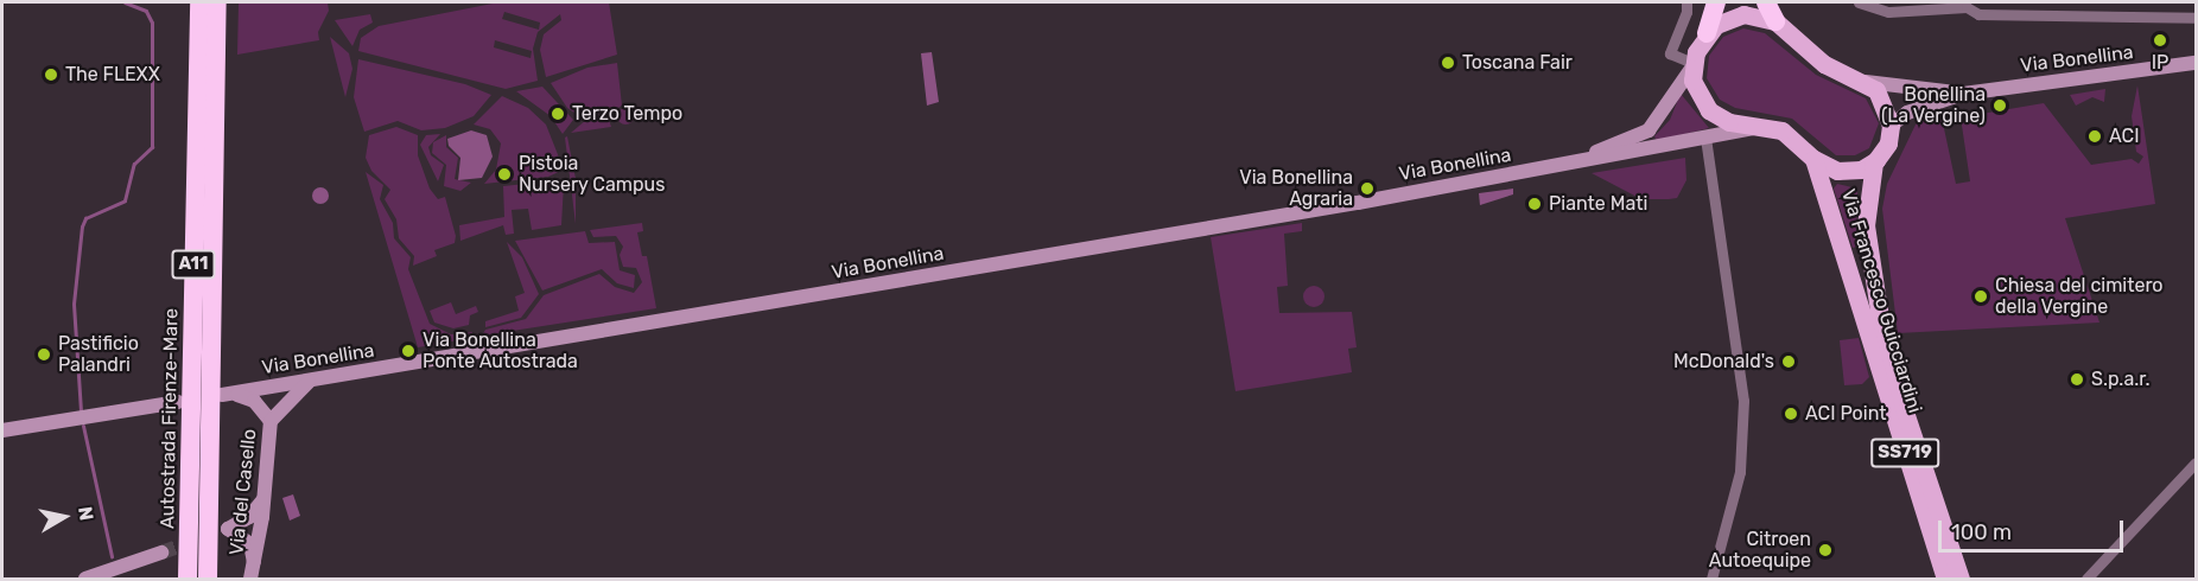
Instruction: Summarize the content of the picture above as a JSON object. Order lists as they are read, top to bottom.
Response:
{
  "streets": {
    "highway": ["A11", "Autostrada Firenze-Mare"],
    "main road": [
      "Via Bonellina",
      "Via Francesco Guicciardini",
      "SS719",
      "Via del Casello"
    ]
  },
  "crossings": [
    ["Via Bonellina", "Via Francesco Guicciardini"],
    ["Via Bonellina", "Via del Casello"]
  ],
  "places": [
    "IP",
    "Toscana Fair",
    "The FLEXX",
    "Bonellina (La Vergine)",
    "Terzo Tempo",
    "ACI",
    "Pistoia Nursery Campus",
    "Via Bonellina Agraria",
    "Piante Mati",
    "Chiesa del cimitero della Vergine",
    "Via Bonellina Ponte Autostrada",
    "Pastificio Palandri",
    "McDonald's",
    "S.p.a.r.",
    "ACI Point",
    "Citroen Autoequipe"
  ],
  "scale_bar": "100 m",
  "north": "right"
}
